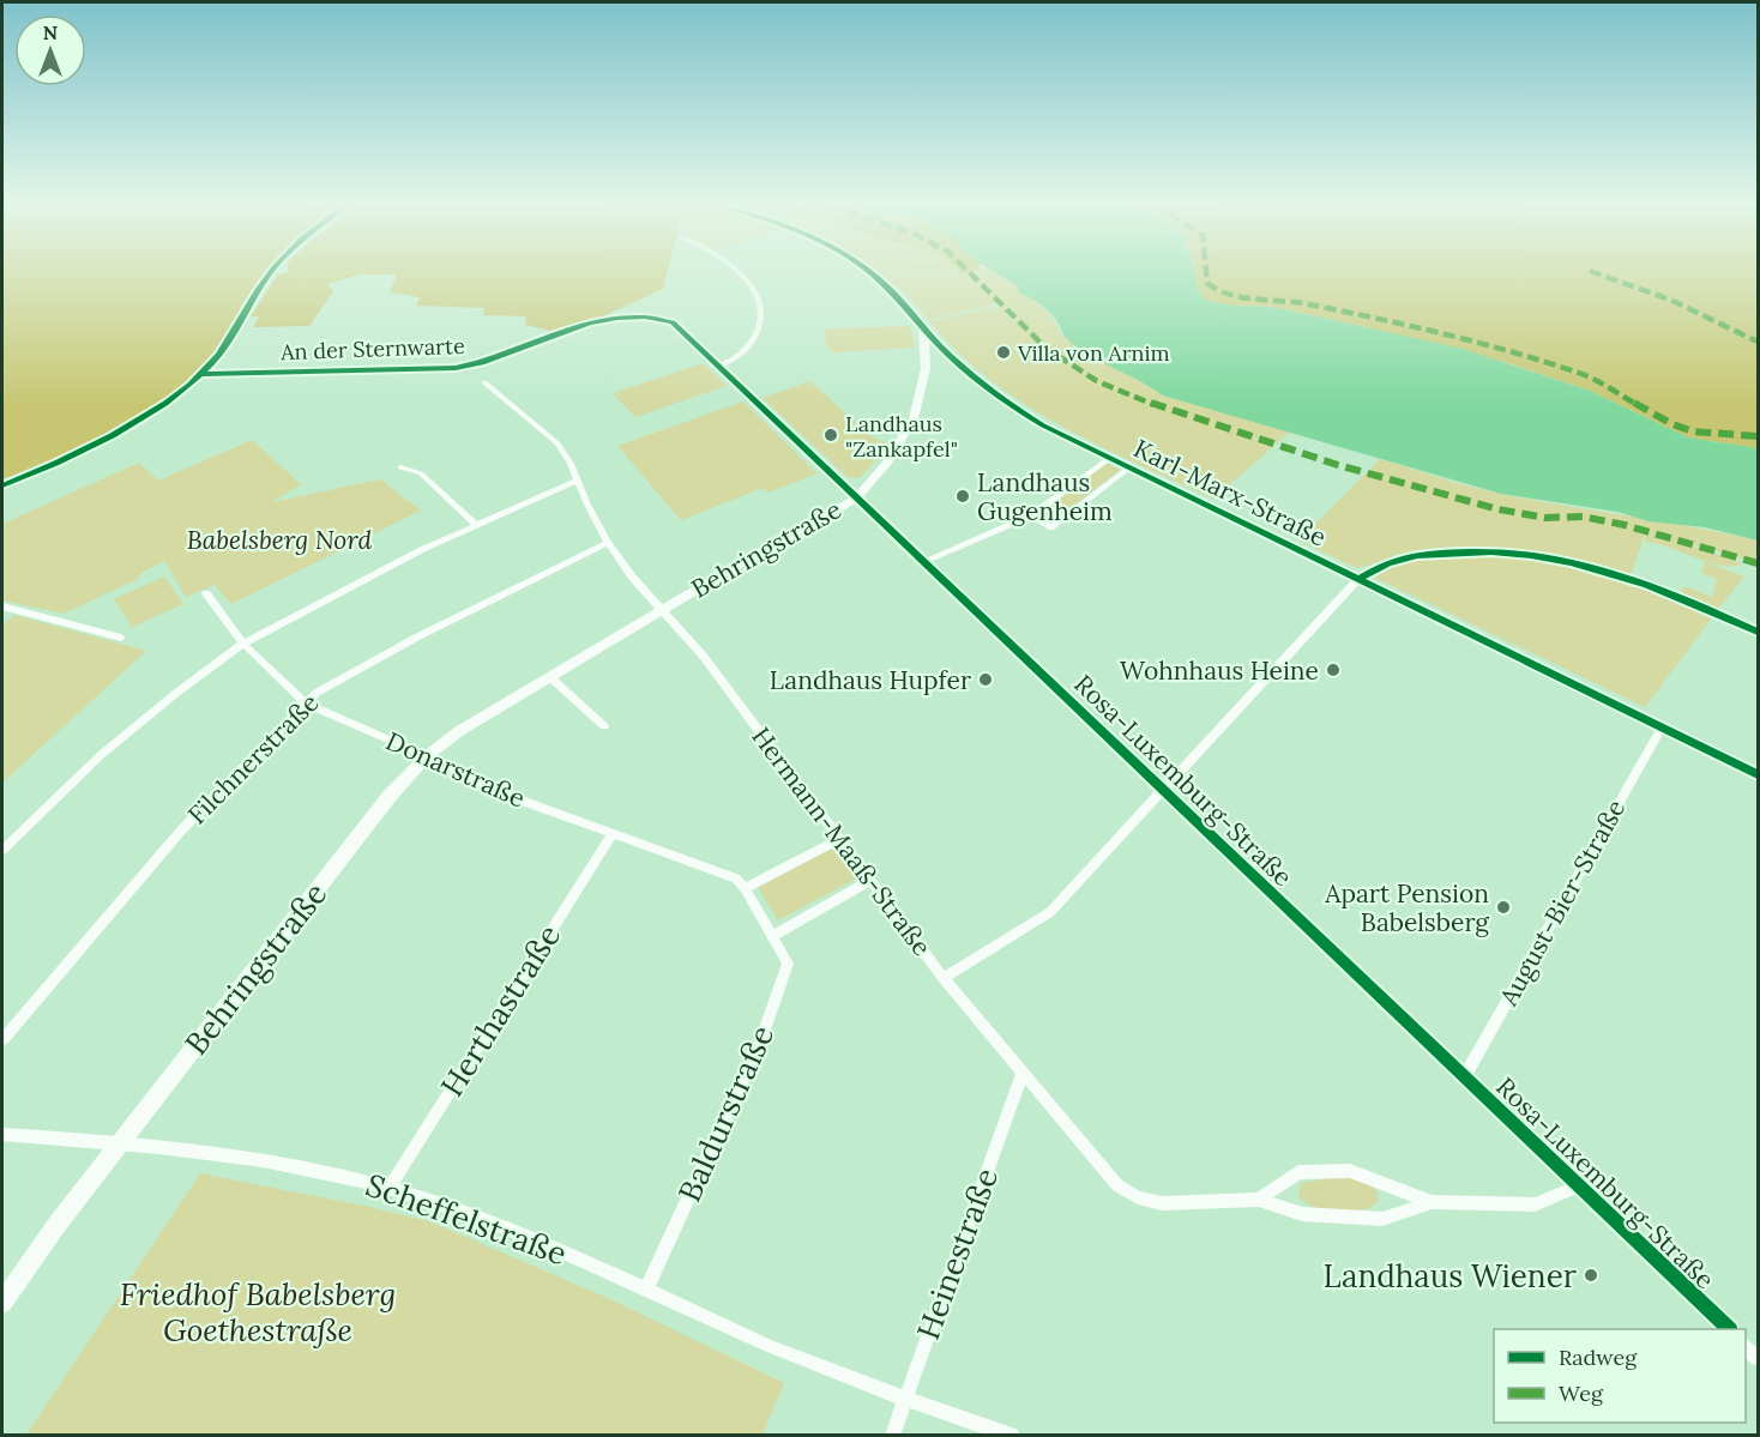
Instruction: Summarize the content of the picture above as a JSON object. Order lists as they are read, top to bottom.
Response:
{
  "streets": {
    "street": [
      "An der Sternwarte",
      "Karl-Marx-Straße",
      "Behringstraße",
      "Filchnerstraße",
      "Donarstraße",
      "Rosa-Luxemburg-Straße",
      "Hermann-Maaß-Straße",
      "August-Bier-Straße",
      "Herthastraße",
      "Baldurstraße",
      "Scheffelstraße",
      "Heinestraße"
    ]
  },
  "crossings": [
    ["An der Sternwarte", "Rosa-Luxemburg-Straße"],
    ["Karl-Marx-Straße", "Behringstraße"],
    ["Karl-Marx-Straße", "August-Bier-Straße"],
    ["Behringstraße", "Donarstraße"],
    ["Behringstraße", "Rosa-Luxemburg-Straße"],
    ["Behringstraße", "Hermann-Maaß-Straße"],
    ["Behringstraße", "Scheffelstraße"],
    ["Filchnerstraße", "Donarstraße"],
    ["Filchnerstraße", "Hermann-Maaß-Straße"],
    ["Donarstraße", "Herthastraße"],
    ["Donarstraße", "Baldurstraße"],
    ["Rosa-Luxemburg-Straße", "Hermann-Maaß-Straße"],
    ["Rosa-Luxemburg-Straße", "August-Bier-Straße"],
    ["Hermann-Maaß-Straße", "Heinestraße"],
    ["Herthastraße", "Scheffelstraße"],
    ["Baldurstraße", "Scheffelstraße"],
    ["Scheffelstraße", "Heinestraße"]
  ],
  "parks": ["Babelsberg Nord", "Friedhof Babelsberg Goethestraße"],
  "places": [
    "Villa von Arnim",
    "Landhaus \"Zankapfel\"",
    "Landhaus Gugenheim",
    "Wohnhaus Heine",
    "Landhaus Hupfer",
    "Apart Pension Babelsberg",
    "Landhaus Wiener"
  ],
  "legend": ["Radweg", "Weg"],
  "north": "top"
}
